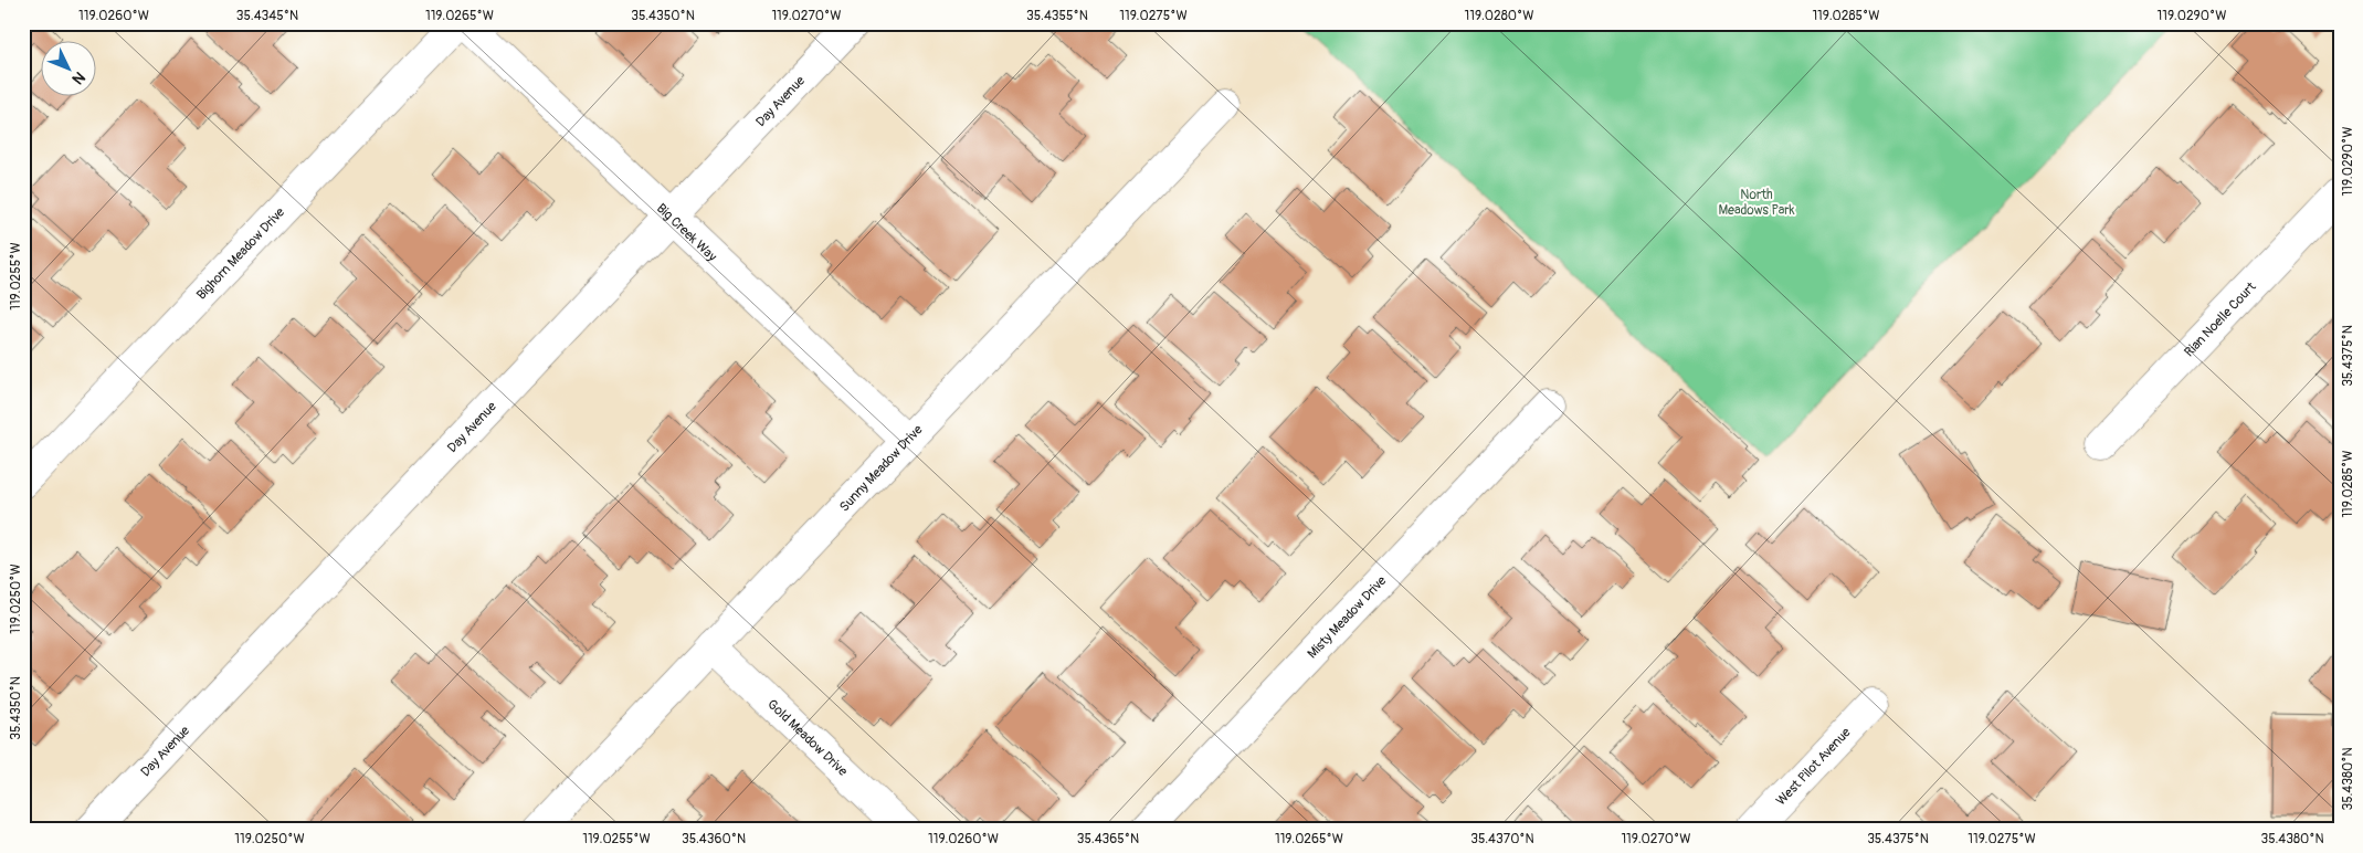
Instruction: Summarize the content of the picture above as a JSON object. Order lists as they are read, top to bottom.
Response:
{
  "streets": {
    "street": [
      "Day Avenue",
      "Big Creek Way",
      "Bighorn Meadow Drive",
      "Rian Noelle Court",
      "Sunny Meadow Drive",
      "Misty Meadow Drive",
      "Gold Meadow Drive",
      "West Pilot Avenue"
    ]
  },
  "crossings": [
    ["Day Avenue", "Big Creek Way"],
    ["Big Creek Way", "Sunny Meadow Drive"],
    ["Sunny Meadow Drive", "Gold Meadow Drive"]
  ],
  "parks": ["North Meadows Park"],
  "north": "bottom right",
  "coordinates": [
    "119.0260°W",
    "35.4345°N",
    "119.0265°W",
    "35.4350°N",
    "119.0270°W",
    "35.4355°N",
    "119.0275°W",
    "119.0280°W",
    "119.0285°W",
    "119.0290°W",
    "119.0255°W",
    "35.4375°N",
    "119.0250°W",
    "35.4380°N",
    "35.4360°N",
    "35.4365°N",
    "35.4370°N"
  ]
}
